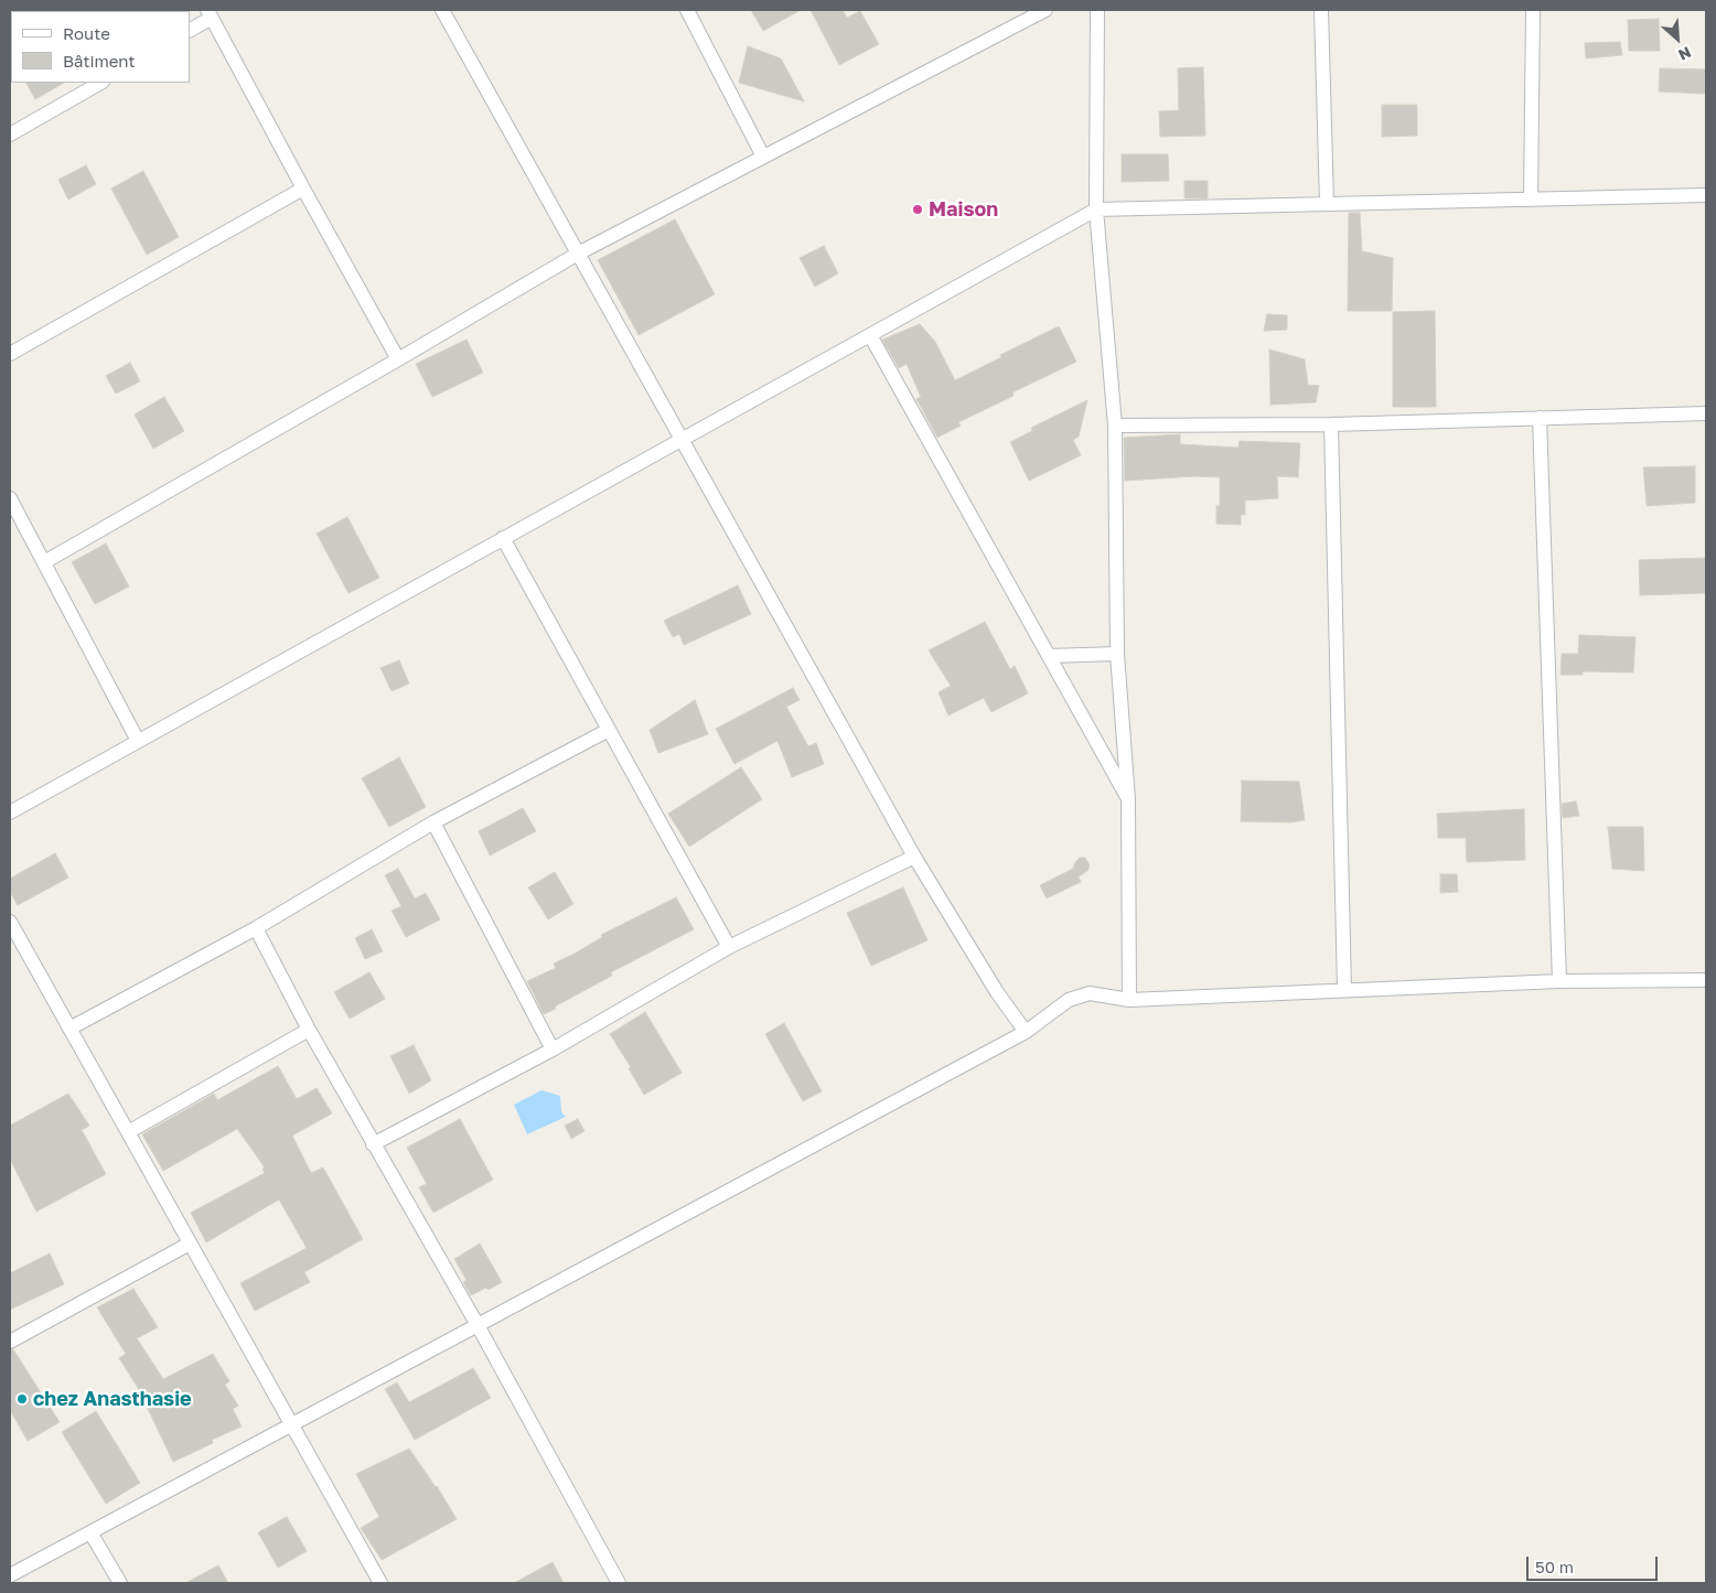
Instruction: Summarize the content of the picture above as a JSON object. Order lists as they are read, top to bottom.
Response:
{
  "places": ["Maison", "chez Anasthasie"],
  "legend": ["Route", "Bâtiment"],
  "scale_bar": "50 m",
  "north": "bottom right"
}
